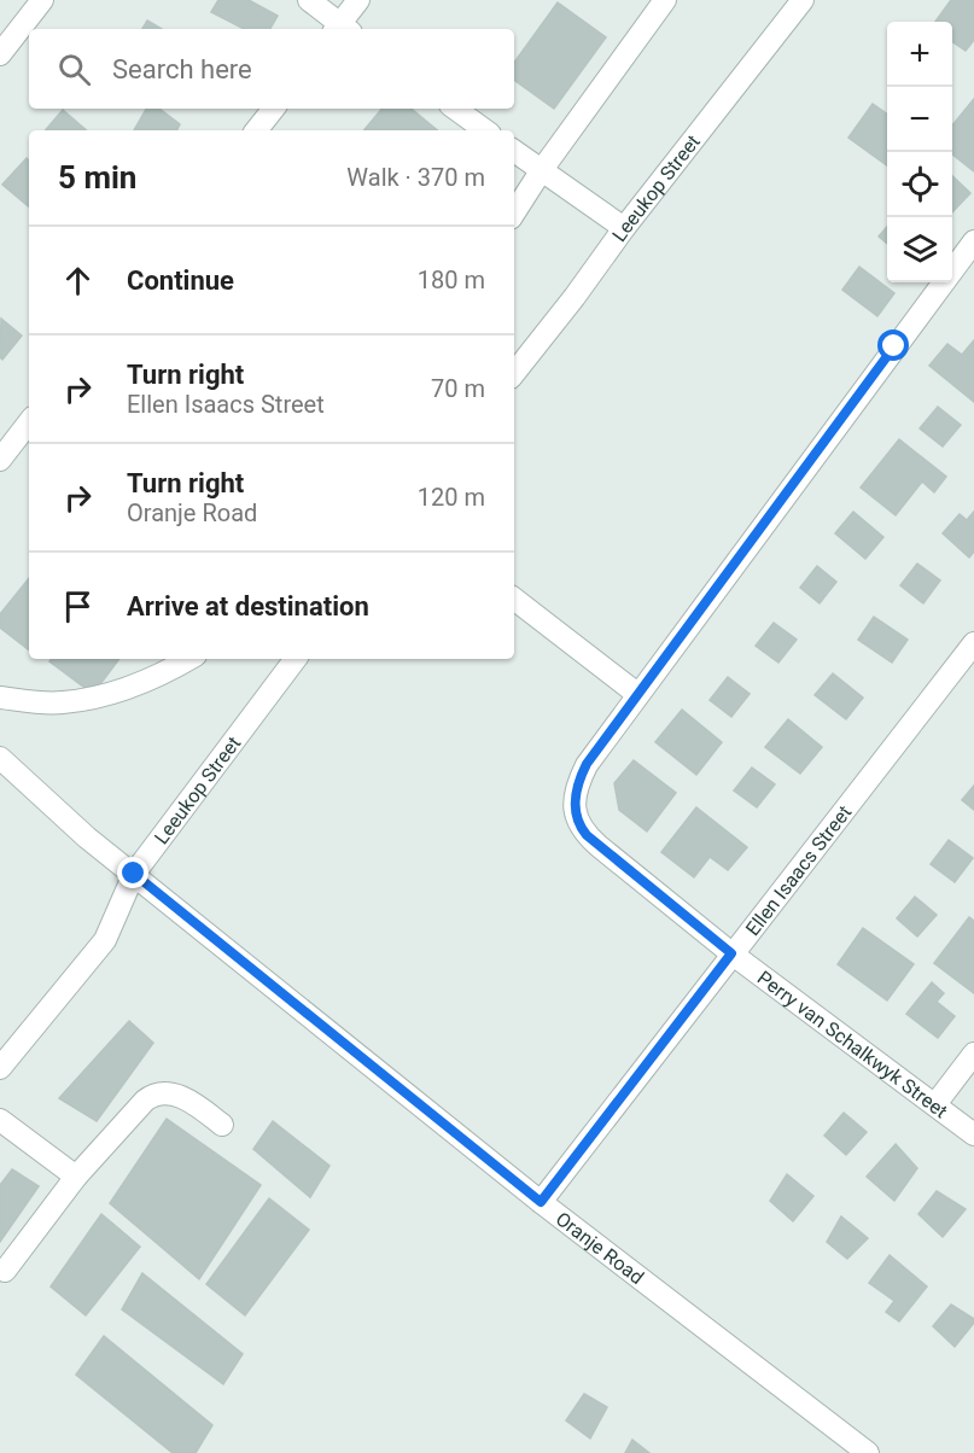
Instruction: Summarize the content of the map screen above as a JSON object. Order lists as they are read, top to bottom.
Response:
{
  "streets": {
    "street": [
      "Leeukop Street",
      "Ellen Isaacs Street",
      "Perry van Schalkwyk Street",
      "Oranje Road"
    ]
  },
  "crossings": [
    ["Leeukop Street", "Oranje Road"],
    ["Ellen Isaacs Street", "Perry van Schalkwyk Street"],
    ["Ellen Isaacs Street", "Oranje Road"]
  ],
  "page": {
    "map_buttons": ["+", "−"],
    "search": "Search here",
    "heading": ["5 min", "Walk · 370 m"],
    "list": [
      ["Continue", "180 m"],
      ["Turn right", "Ellen Isaacs Street", "70 m"],
      ["Turn right", "Oranje Road", "120 m"],
      "Arrive at destination"
    ]
  }
}
